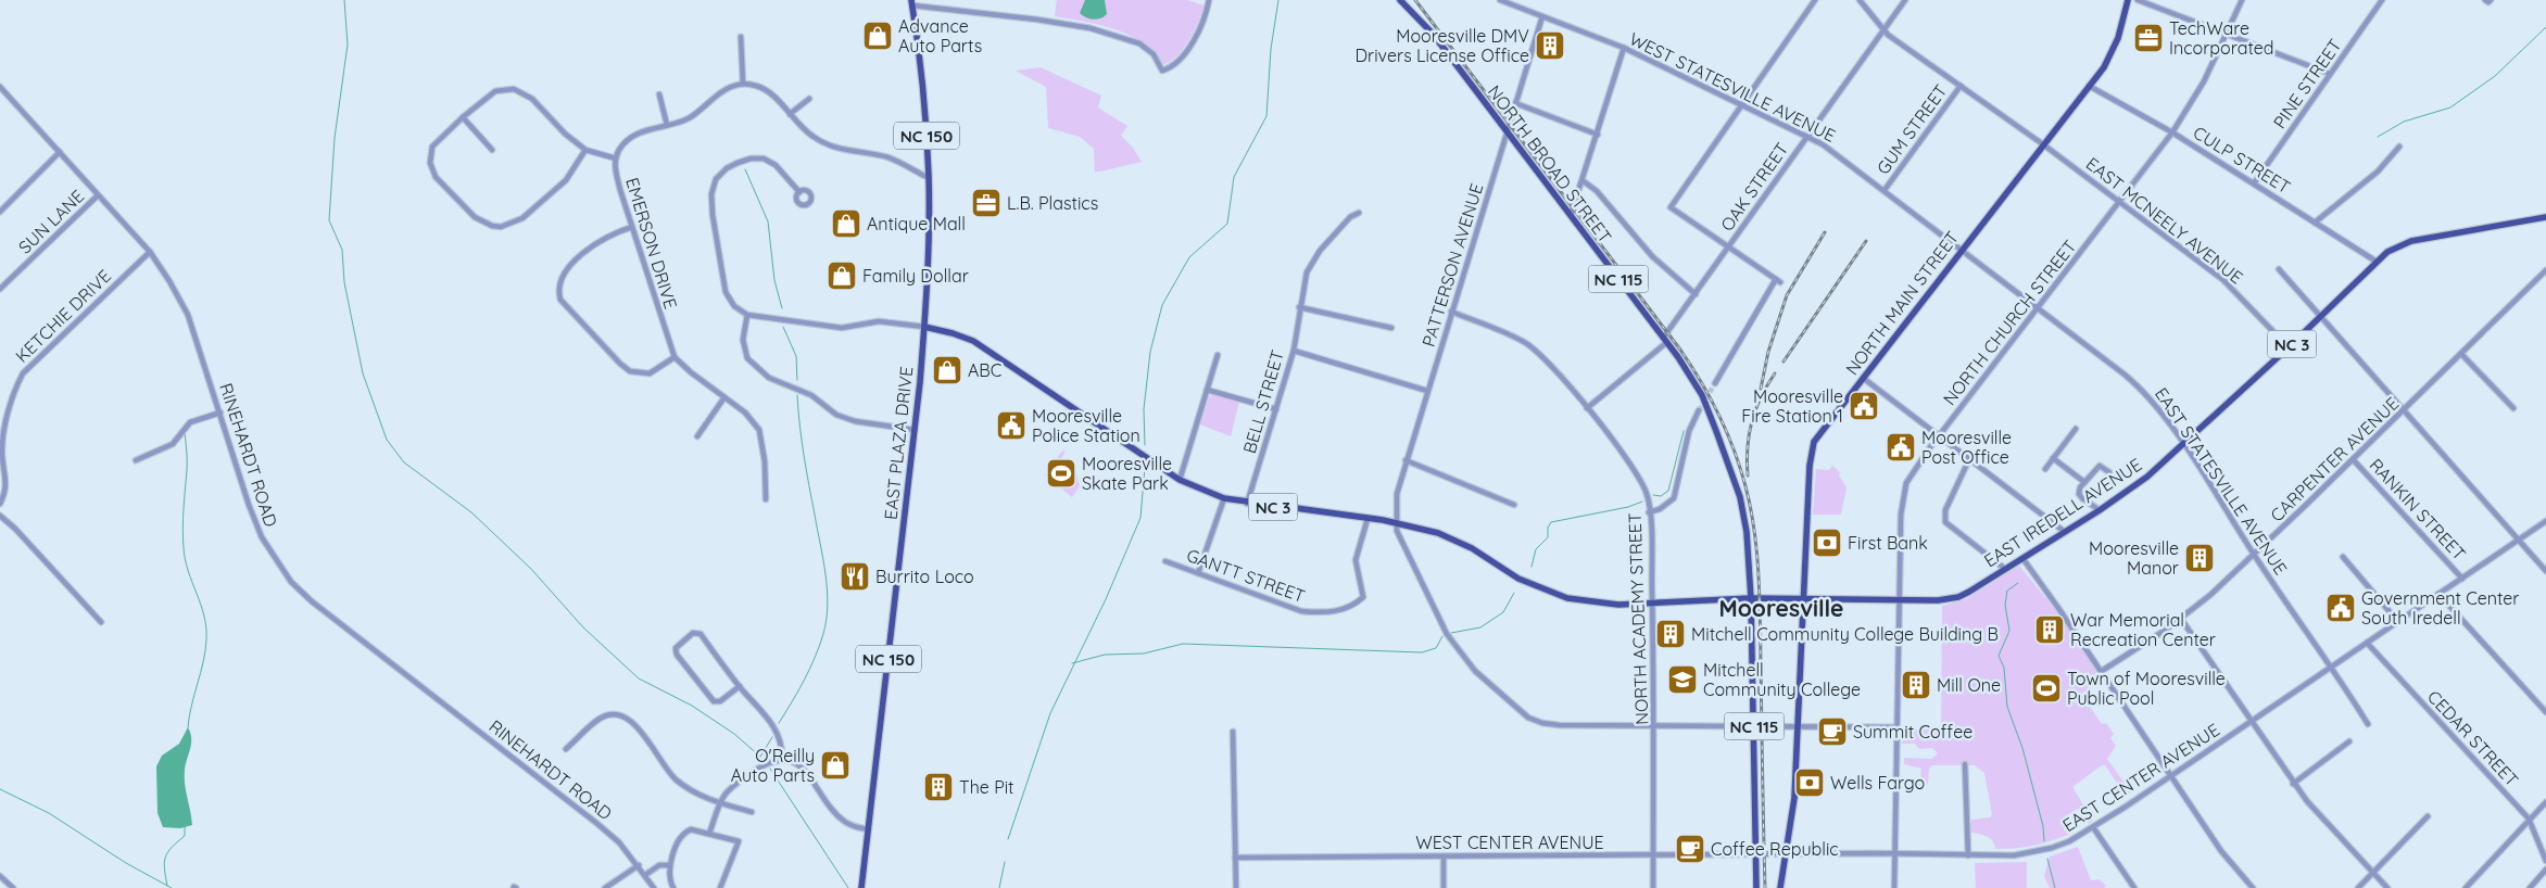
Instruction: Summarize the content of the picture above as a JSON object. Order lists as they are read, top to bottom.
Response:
{
  "streets": {
    "main road": [
      "NC 150",
      "NORTH BROAD STREET",
      "NC 115",
      "NORTH MAIN STREET",
      "NC 3",
      "EAST PLAZA DRIVE",
      "EAST IREDELL AVENUE"
    ],
    "street": [
      "PINE STREET",
      "WEST STATESVILLE AVENUE",
      "GUM STREET",
      "CULP STREET",
      "OAK STREET",
      "EAST MCNEELY AVENUE",
      "SUN LANE",
      "EMERSON DRIVE",
      "PATTERSON AVENUE",
      "KETCHIE DRIVE",
      "NORTH CHURCH STREET",
      "BELL STREET",
      "RINEHARDT ROAD",
      "CARPENTER AVENUE",
      "EAST STATESVILLE AVENUE",
      "RANKIN STREET",
      "GANTT STREET",
      "NORTH ACADEMY STREET",
      "CEDAR STREET",
      "EAST CENTER AVENUE",
      "WEST CENTER AVENUE"
    ]
  },
  "crossings": [
    ["PINE STREET", "CULP STREET"],
    ["WEST STATESVILLE AVENUE", "GUM STREET"],
    ["WEST STATESVILLE AVENUE", "OAK STREET"],
    ["WEST STATESVILLE AVENUE", "PATTERSON AVENUE"],
    ["WEST STATESVILLE AVENUE", "NORTH MAIN STREET"],
    ["WEST STATESVILLE AVENUE", "EAST STATESVILLE AVENUE"],
    ["GUM STREET", "EAST MCNEELY AVENUE"],
    ["CULP STREET", "NORTH MAIN STREET"],
    ["CULP STREET", "NORTH CHURCH STREET"],
    ["CULP STREET", "EAST IREDELL AVENUE"],
    ["NORTH BROAD STREET", "OAK STREET"],
    ["NORTH BROAD STREET", "PATTERSON AVENUE"],
    ["NORTH BROAD STREET", "NC 115"],
    ["NORTH BROAD STREET", "NC 3"],
    ["NORTH BROAD STREET", "WEST CENTER AVENUE"],
    ["OAK STREET", "EAST MCNEELY AVENUE"],
    ["OAK STREET", "NORTH ACADEMY STREET"],
    ["EAST MCNEELY AVENUE", "NORTH MAIN STREET"],
    ["EAST MCNEELY AVENUE", "NORTH CHURCH STREET"],
    ["EAST MCNEELY AVENUE", "EAST IREDELL AVENUE"],
    ["SUN LANE", "RINEHARDT ROAD"],
    ["PATTERSON AVENUE", "NC 3"],
    ["PATTERSON AVENUE", "NORTH ACADEMY STREET"],
    ["NC 115", "WEST CENTER AVENUE"],
    ["NORTH MAIN STREET", "NC 3"],
    ["NORTH MAIN STREET", "EAST STATESVILLE AVENUE"],
    ["NORTH MAIN STREET", "EAST IREDELL AVENUE"],
    ["NORTH MAIN STREET", "EAST CENTER AVENUE"],
    ["NORTH MAIN STREET", "WEST CENTER AVENUE"],
    ["KETCHIE DRIVE", "RINEHARDT ROAD"],
    ["NORTH CHURCH STREET", "EAST STATESVILLE AVENUE"],
    ["NORTH CHURCH STREET", "EAST IREDELL AVENUE"],
    ["NORTH CHURCH STREET", "EAST CENTER AVENUE"],
    ["NC 3", "BELL STREET"],
    ["NC 3", "EAST PLAZA DRIVE"],
    ["NC 3", "EAST IREDELL AVENUE"],
    ["NC 3", "GANTT STREET"],
    ["NC 3", "NORTH ACADEMY STREET"],
    ["CARPENTER AVENUE", "EAST STATESVILLE AVENUE"],
    ["CARPENTER AVENUE", "RANKIN STREET"],
    ["EAST STATESVILLE AVENUE", "EAST IREDELL AVENUE"],
    ["EAST STATESVILLE AVENUE", "EAST CENTER AVENUE"],
    ["RANKIN STREET", "EAST CENTER AVENUE"],
    ["NORTH ACADEMY STREET", "WEST CENTER AVENUE"],
    ["CEDAR STREET", "EAST CENTER AVENUE"],
    ["EAST CENTER AVENUE", "WEST CENTER AVENUE"]
  ],
  "districts": ["Mooresville"],
  "places": {
    "shop": [
      "Advance Auto Parts",
      "Antique Mall",
      "Family Dollar",
      "ABC",
      "O'Reilly Auto Parts"
    ],
    "office": ["TechWare Incorporated", "L.B. Plastics"],
    "building": [
      "Mooresville DMV Drivers License Office",
      "Mooresville Manor",
      "War Memorial Recreation Center",
      "Mitchell Community College Building B",
      "Mill One",
      "The Pit"
    ],
    "public building": [
      "Mooresville Fire Station 1",
      "Mooresville Police Station",
      "Mooresville Post Office",
      "Government Center South Iredell"
    ],
    "sports": ["Mooresville Skate Park", "Town of Mooresville Public Pool"],
    "bank": ["First Bank", "Wells Fargo"],
    "restaurant": ["Burrito Loco"],
    "school or university": ["Mitchell Community College"],
    "cafe": ["Summit Coffee", "Coffee Republic"]
  }
}
